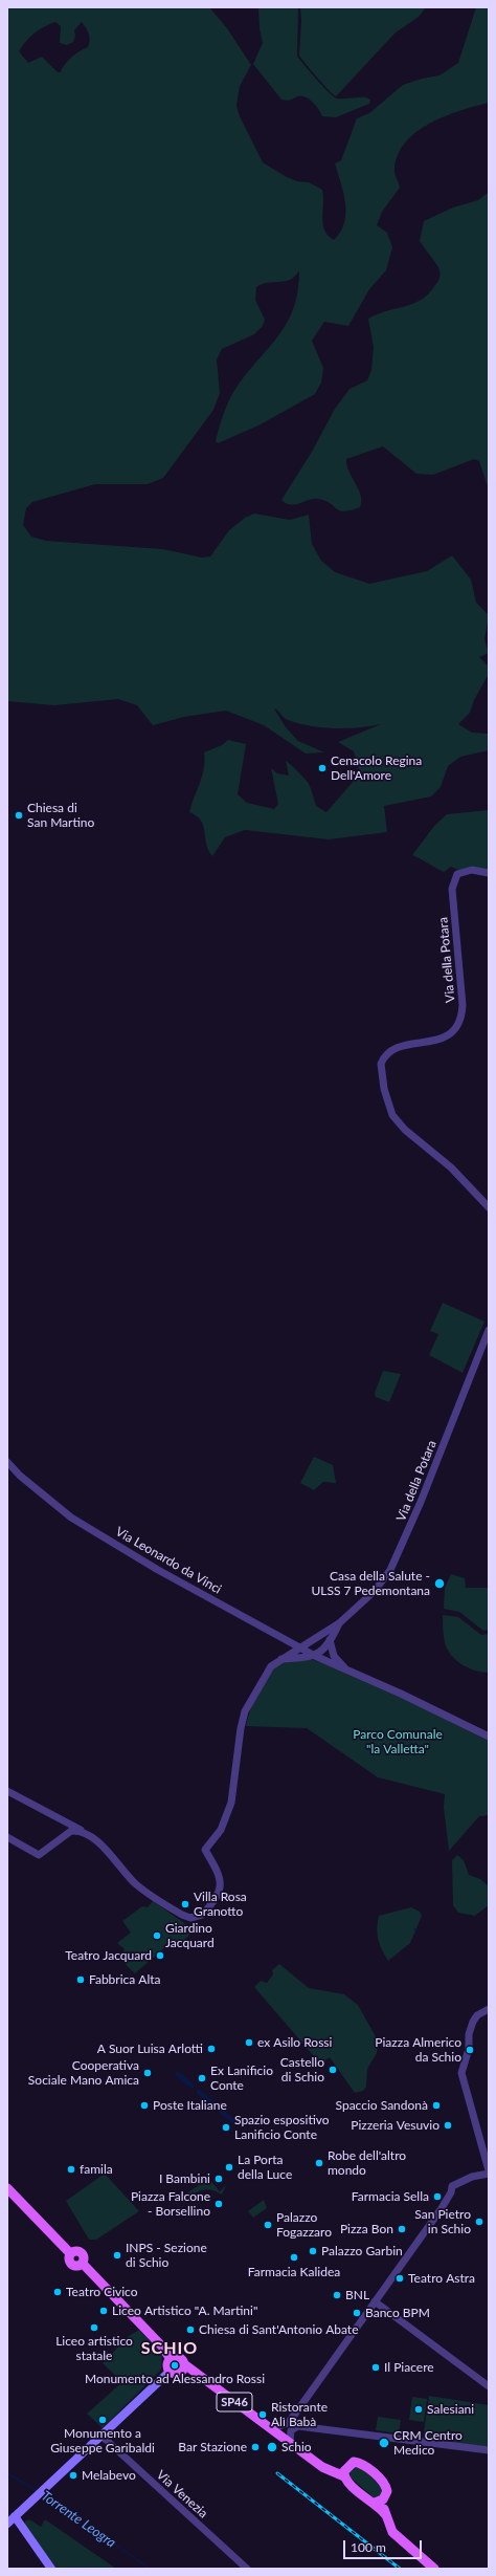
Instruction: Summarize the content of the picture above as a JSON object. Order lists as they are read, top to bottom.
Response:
{
  "streets": {
    "main road": ["SP46"],
    "street": ["Via della Potara", "Via Leonardo da Vinci", "Via Venezia"]
  },
  "crossings": [
    ["Via della Potara", "Via Leonardo da Vinci"]
  ],
  "districts": ["SCHIO"],
  "water": ["Torrente Leogra"],
  "parks": ["Parco Comunale \"la Valletta\""],
  "places": [
    "Cenacolo Regina Dell'Amore",
    "Chiesa di San Martino",
    "Casa della Salute - ULSS 7 Pedemontana",
    "Villa Rosa Granotto",
    "Giardino Jacquard",
    "Teatro Jacquard",
    "Fabbrica Alta",
    "ex Asilo Rossi",
    "A Suor Luisa Arlotti",
    "Piazza Almerico da Schio",
    "Castello di Schio",
    "Cooperativa Sociale Mano Amica",
    "Ex Lanificio Conte",
    "Poste Italiane",
    "Spaccio Sandonà",
    "Pizzeria Vesuvio",
    "Spazio espositivo Lanificio Conte",
    "Robe dell'altro mondo",
    "La Porta della Luce",
    "famila",
    "I Bambini",
    "Farmacia Sella",
    "Piazza Falcone - Borsellino",
    "San Pietro in Schio",
    "Palazzo Fogazzaro",
    "Pizza Bon",
    "Palazzo Garbin",
    "INPS - Sezione di Schio",
    "Farmacia Kalidea",
    "Teatro Astra",
    "Teatro Civico",
    "BNL",
    "Liceo Artistico \"A. Martini\"",
    "Banco BPM",
    "Liceo artistico statale",
    "Chiesa di Sant'Antonio Abate",
    "Monumento ad Alessandro Rossi",
    "Il Piacere",
    "Salesiani",
    "Ristorante Alì Babà",
    "Monumento a Giuseppe Garibaldi",
    "CRM Centro Medico",
    "Bar Stazione",
    "Schio",
    "Melabevo"
  ],
  "scale_bar": "100 m"
}
